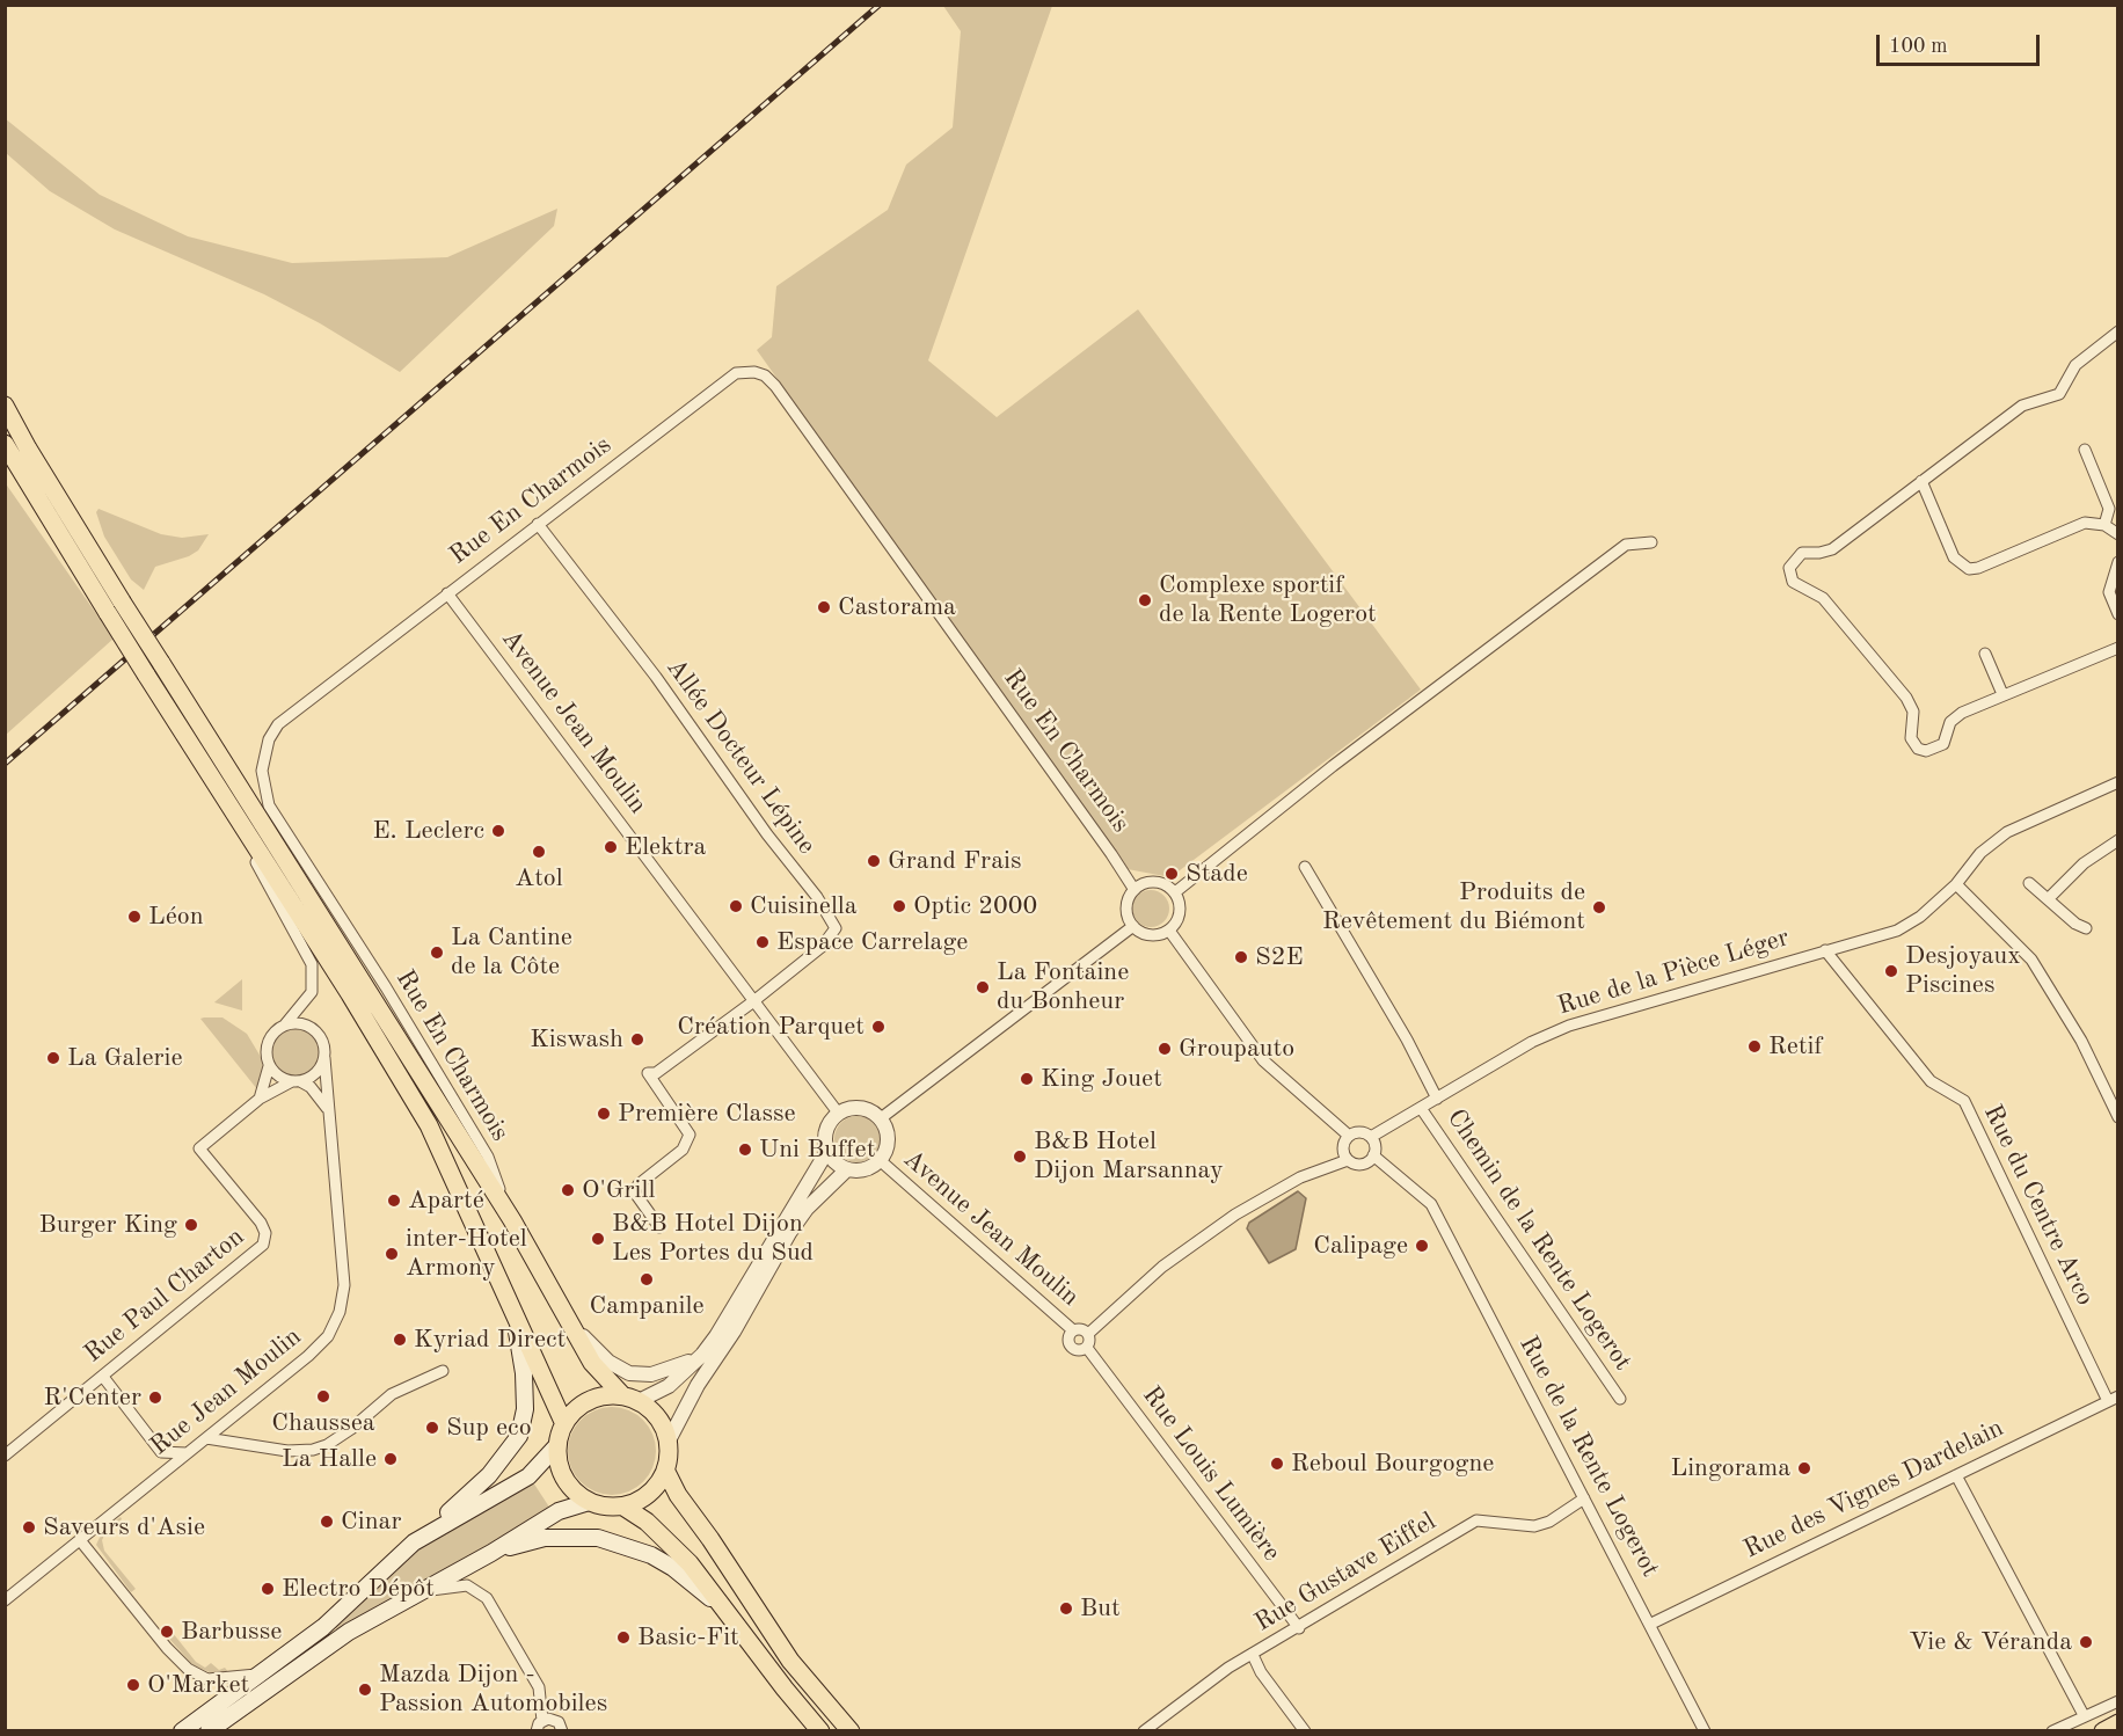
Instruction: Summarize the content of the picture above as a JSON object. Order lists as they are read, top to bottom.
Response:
{
  "streets": {
    "street": [
      "Rue En Charmois",
      "Avenue Jean Moulin",
      "Allée Docteur Lépine",
      "Rue de la Pièce Léger",
      "Rue du Centre Arco",
      "Chemin de la Rente Logerot",
      "Rue Paul Charton",
      "Rue Jean Moulin",
      "Rue de la Rente Logerot",
      "Rue Louis Lumière",
      "Rue des Vignes Dardelain",
      "Rue Gustave Eiffel"
    ]
  },
  "crossings": [
    ["Rue En Charmois", "Avenue Jean Moulin"],
    ["Rue En Charmois", "Allée Docteur Lépine"],
    ["Avenue Jean Moulin", "Allée Docteur Lépine"],
    ["Avenue Jean Moulin", "Rue Louis Lumière"],
    ["Rue de la Pièce Léger", "Rue du Centre Arco"],
    ["Rue de la Pièce Léger", "Chemin de la Rente Logerot"],
    ["Rue de la Pièce Léger", "Rue de la Rente Logerot"],
    ["Rue du Centre Arco", "Rue des Vignes Dardelain"],
    ["Rue Paul Charton", "Rue Jean Moulin"],
    ["Rue de la Rente Logerot", "Rue des Vignes Dardelain"],
    ["Rue de la Rente Logerot", "Rue Gustave Eiffel"],
    ["Rue Louis Lumière", "Rue Gustave Eiffel"]
  ],
  "places": [
    "Complexe sportif de la Rente Logerot",
    "Castorama",
    "E. Leclerc",
    "Elektra",
    "Atol",
    "Grand Frais",
    "Stade",
    "Cuisinella",
    "Optic 2000",
    "Produits de Revêtement du Biémont",
    "Léon",
    "Espace Carrelage",
    "La Cantine de la Côte",
    "S2E",
    "Desjoyaux Piscines",
    "La Fontaine du Bonheur",
    "Création Parquet",
    "Kiswash",
    "Retif",
    "Groupauto",
    "La Galerie",
    "King Jouet",
    "Première Classe",
    "Uni Buffet",
    "B&B Hotel Dijon Marsannay",
    "O'Grill",
    "Aparté",
    "Burger King",
    "B&B Hotel Dijon Les Portes du Sud",
    "Calipage",
    "inter-Hotel Armony",
    "Campanile",
    "Kyriad Direct",
    "Chaussea",
    "R'Center",
    "Sup eco",
    "La Halle",
    "Reboul Bourgogne",
    "Lingorama",
    "Cinar",
    "Saveurs d'Asie",
    "Electro Dépôt",
    "But",
    "Barbusse",
    "Basic-Fit",
    "Vie & Véranda",
    "O'Market",
    "Mazda Dijon - Passion Automobiles"
  ],
  "scale_bar": "100 m"
}
